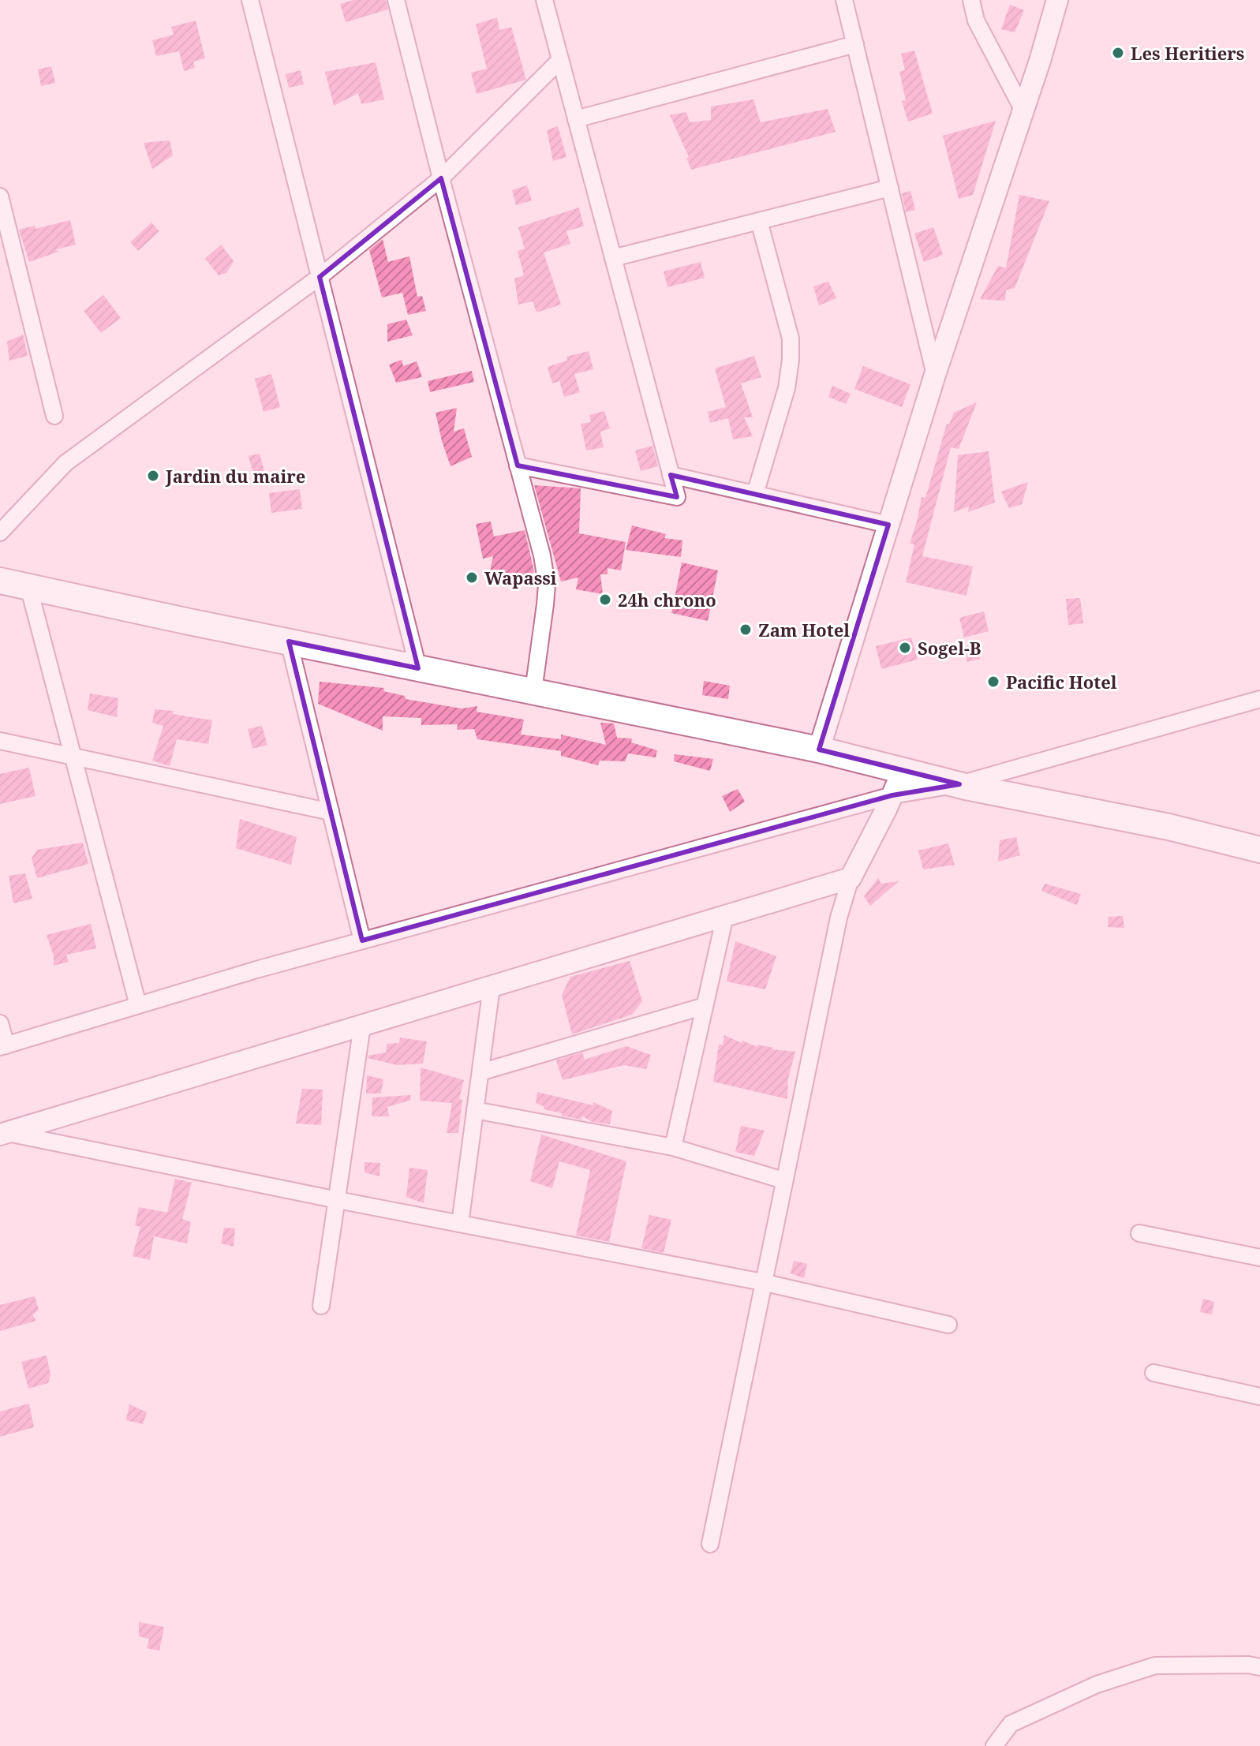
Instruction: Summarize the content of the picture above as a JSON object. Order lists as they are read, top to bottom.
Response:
{
  "places": [
    "Les Heritiers",
    "Jardin du maire",
    "Wapassi",
    "24h chrono",
    "Zam Hotel",
    "Sogel-B",
    "Pacific Hotel"
  ]
}
